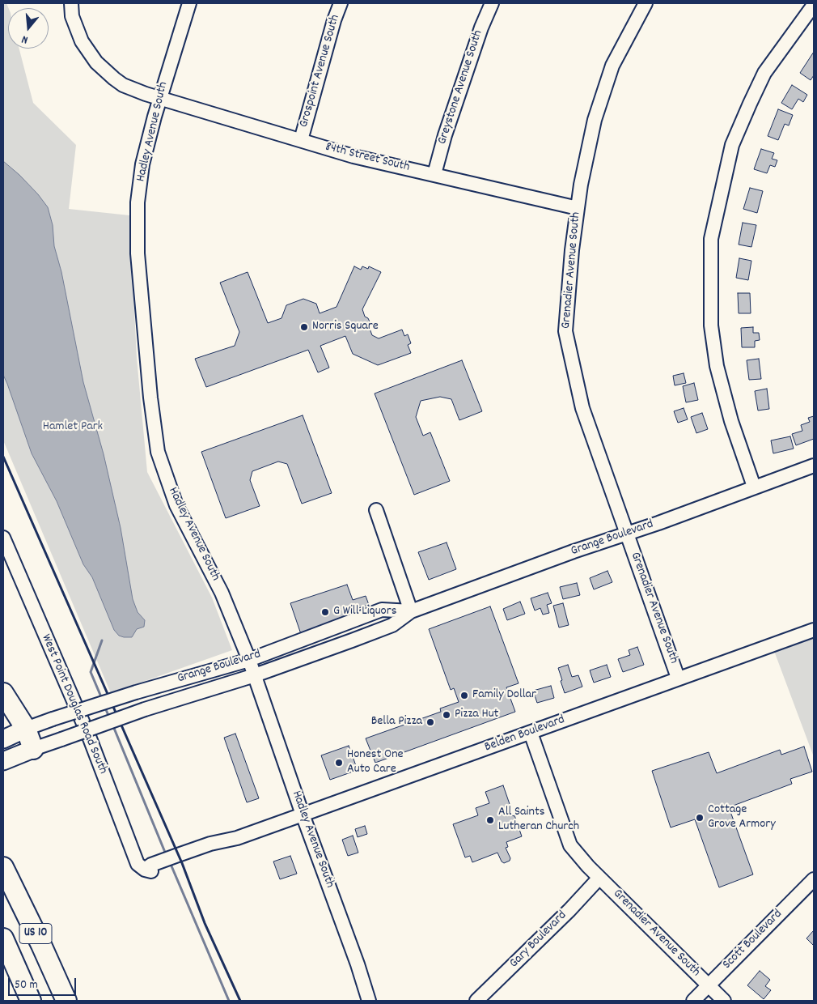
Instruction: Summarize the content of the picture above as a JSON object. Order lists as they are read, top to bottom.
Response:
{
  "streets": {
    "highway": ["US 10"],
    "street": [
      "Grospoint Avenue South",
      "Greystone Avenue South",
      "Hadley Avenue South",
      "84th Street South",
      "Grenadier Avenue South",
      "Grange Boulevard",
      "West Point Douglas Road South",
      "Belden Boulevard",
      "Gary Boulevard",
      "Scott Boulevard"
    ]
  },
  "crossings": [
    ["Grospoint Avenue South", "84th Street South"],
    ["Greystone Avenue South", "84th Street South"],
    ["Hadley Avenue South", "84th Street South"],
    ["Hadley Avenue South", "Grange Boulevard"],
    ["Hadley Avenue South", "Belden Boulevard"],
    ["84th Street South", "Grenadier Avenue South"],
    ["Grenadier Avenue South", "Grange Boulevard"],
    ["Grenadier Avenue South", "Belden Boulevard"],
    ["Grenadier Avenue South", "Gary Boulevard"],
    ["Grenadier Avenue South", "Scott Boulevard"],
    ["West Point Douglas Road South", "Belden Boulevard"]
  ],
  "parks": ["Hamlet Park"],
  "places": [
    "Norris Square",
    "G Will Liquors",
    "Family Dollar",
    "Pizza Hut",
    "Bella Pizza",
    "Honest One Auto Care",
    "Cottage Grove Armory",
    "All Saints Lutheran Church"
  ],
  "scale_bar": "50 m",
  "north": "bottom"
}
